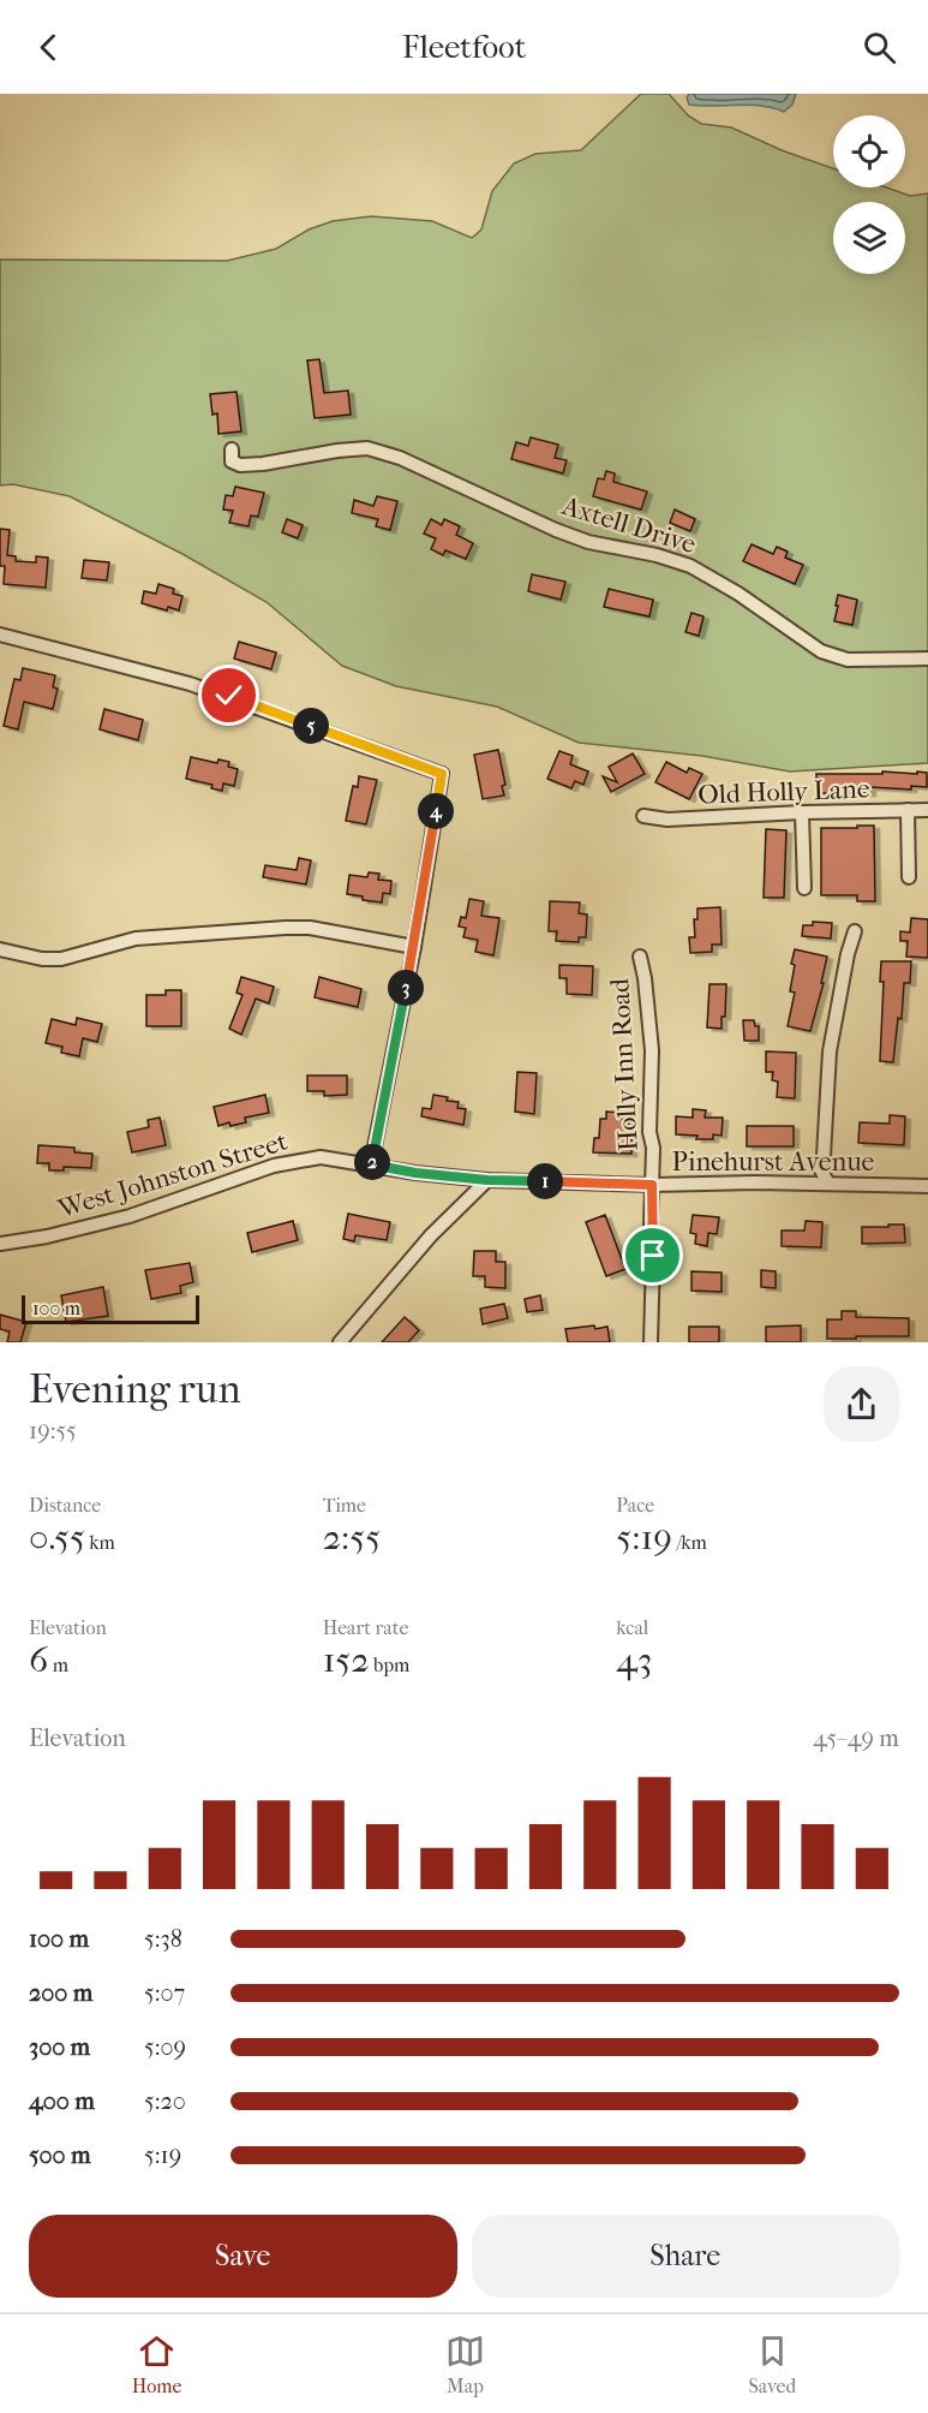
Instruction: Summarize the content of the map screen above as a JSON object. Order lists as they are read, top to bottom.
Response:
{
  "streets": {
    "street": [
      "Axtell Drive",
      "Old Holly Lane",
      "Holly Inn Road",
      "Pinehurst Avenue",
      "West Johnston Street"
    ]
  },
  "crossings": [
    ["Holly Inn Road", "Pinehurst Avenue"],
    ["Pinehurst Avenue", "West Johnston Street"]
  ],
  "scale_bar": "100 m",
  "page": {
    "header": "Fleetfoot",
    "pins": [
      "5",
      "4",
      "3",
      "2",
      "1"
    ],
    "scale": "100 m",
    "heading": ["Evening run", "19:55"],
    "stats": [
      ["Distance", "0.55 km"],
      ["Time", "2:55"],
      ["Pace", "5:19 /km"],
      ["Elevation", "6 m"],
      ["Heart rate", "152 bpm"],
      ["kcal", "43"]
    ],
    "chart": ["Elevation", "45–49 m"],
    "list": [
      {
        "name": "100 m",
        "note": "5:38"
      },
      {
        "name": "200 m",
        "note": "5:07"
      },
      {
        "name": "300 m",
        "note": "5:09"
      },
      {
        "name": "400 m",
        "note": "5:20"
      },
      {
        "name": "500 m",
        "note": "5:19"
      }
    ],
    "buttons": ["Save", "Share"],
    "tabs": ["Home", "Map", "Saved"]
  }
}
